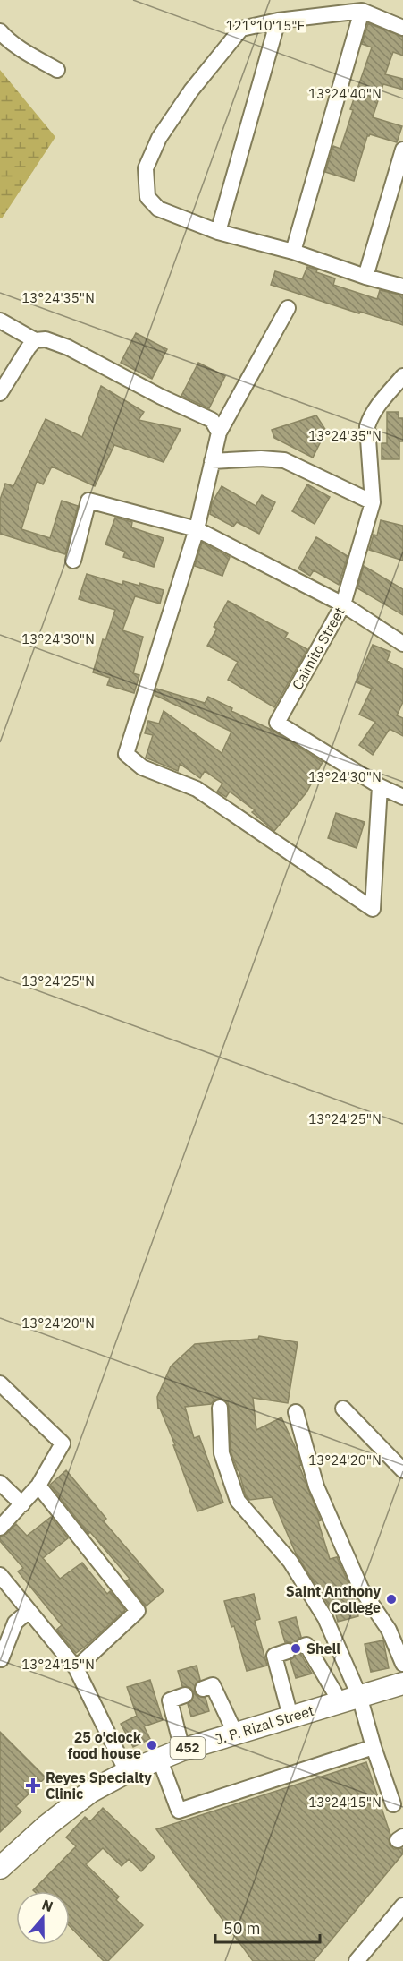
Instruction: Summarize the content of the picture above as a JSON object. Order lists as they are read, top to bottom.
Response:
{
  "streets": {
    "highway": ["J. P. Rizal Street", "452"],
    "street": ["Caimito Street"]
  },
  "places": {
    "other": ["Saint Anthony College", "Shell", "25 o'clock food house"],
    "health": ["Reyes Specialty Clinic"]
  },
  "scale_bar": "50 m",
  "north": "top",
  "coordinates": [
    "121°10'15\"E",
    "13°24'40\"N",
    "13°24'35\"N",
    "13°24'30\"N",
    "13°24'25\"N",
    "13°24'20\"N",
    "13°24'15\"N"
  ]
}
